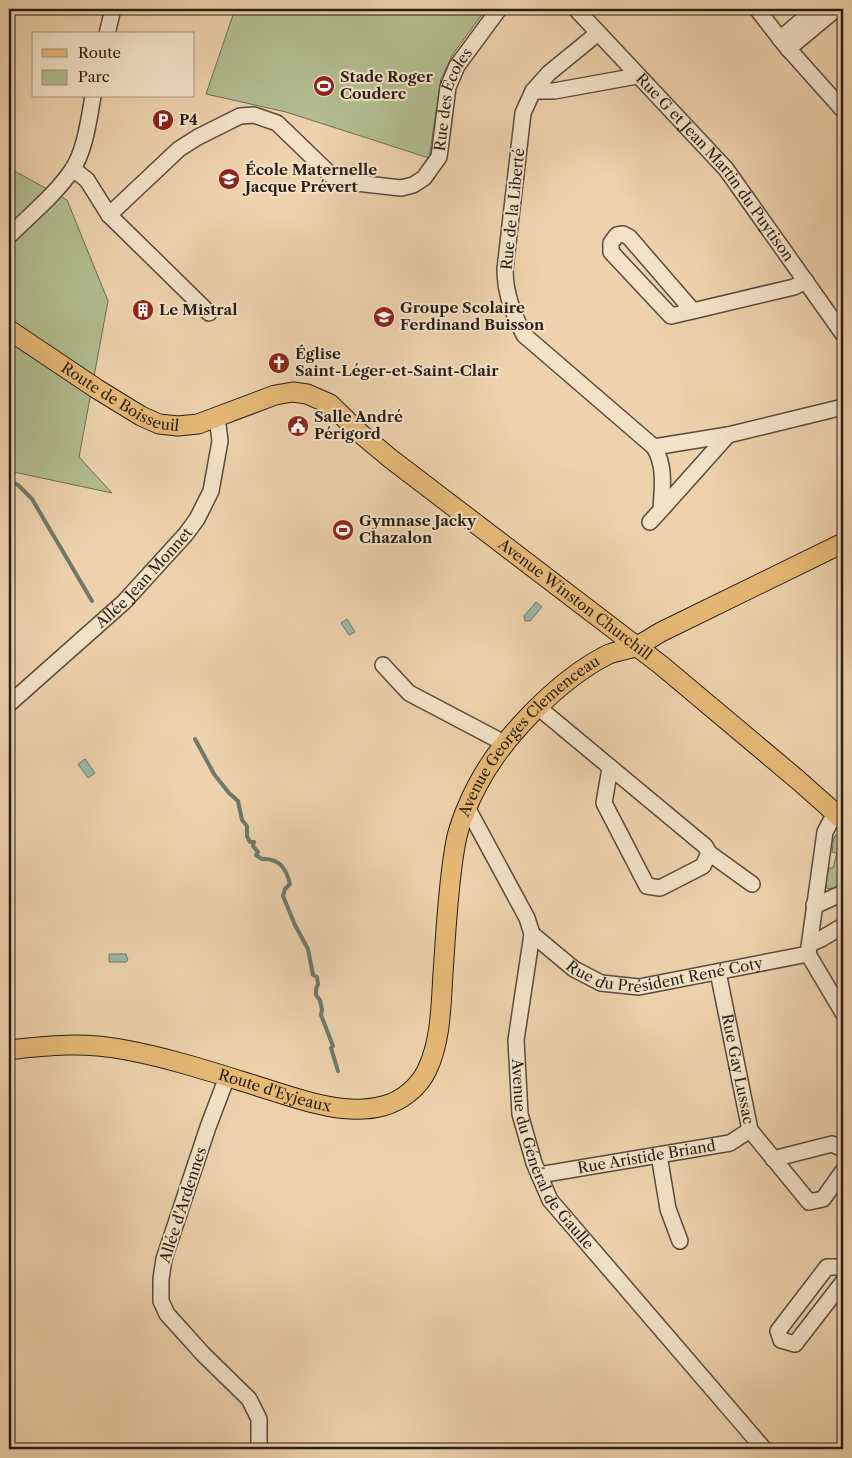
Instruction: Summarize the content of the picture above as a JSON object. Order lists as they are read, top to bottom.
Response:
{
  "streets": {
    "main road": [
      "Route de Boisseuil",
      "Avenue Winston Churchill",
      "Avenue Georges Clemenceau",
      "Route d'Eyjeaux"
    ],
    "street": [
      "Rue des Écoles",
      "Rue G et Jean Martin du Puytison",
      "Rue de la Liberté",
      "Allée Jean Monnet",
      "Rue du Président René Coty",
      "Rue Gay Lussac",
      "Avenue du Général de Gaulle",
      "Rue Aristide Briand",
      "Allée d'Ardennes"
    ]
  },
  "crossings": [
    ["Rue G et Jean Martin du Puytison", "Rue de la Liberté"],
    ["Route de Boisseuil", "Allée Jean Monnet"],
    ["Route de Boisseuil", "Avenue Winston Churchill"],
    ["Avenue Winston Churchill", "Avenue Georges Clemenceau"],
    ["Avenue Georges Clemenceau", "Route d'Eyjeaux"],
    ["Avenue Georges Clemenceau", "Avenue du Général de Gaulle"],
    ["Rue du Président René Coty", "Rue Gay Lussac"],
    ["Rue du Président René Coty", "Avenue du Général de Gaulle"],
    ["Rue Gay Lussac", "Rue Aristide Briand"],
    ["Route d'Eyjeaux", "Allée d'Ardennes"],
    ["Avenue du Général de Gaulle", "Rue Aristide Briand"]
  ],
  "places": {
    "sports": ["Stade Roger Couderc", "Gymnase Jacky Chazalon"],
    "parking": ["P4"],
    "school or university": ["École Maternelle Jacque Prévert", "Groupe Scolaire Ferdinand Buisson"],
    "building": ["Le Mistral"],
    "church": ["Église Saint-Léger-et-Saint-Clair"],
    "public building": ["Salle André Périgord"]
  },
  "legend": ["Route", "Parc"]
}
